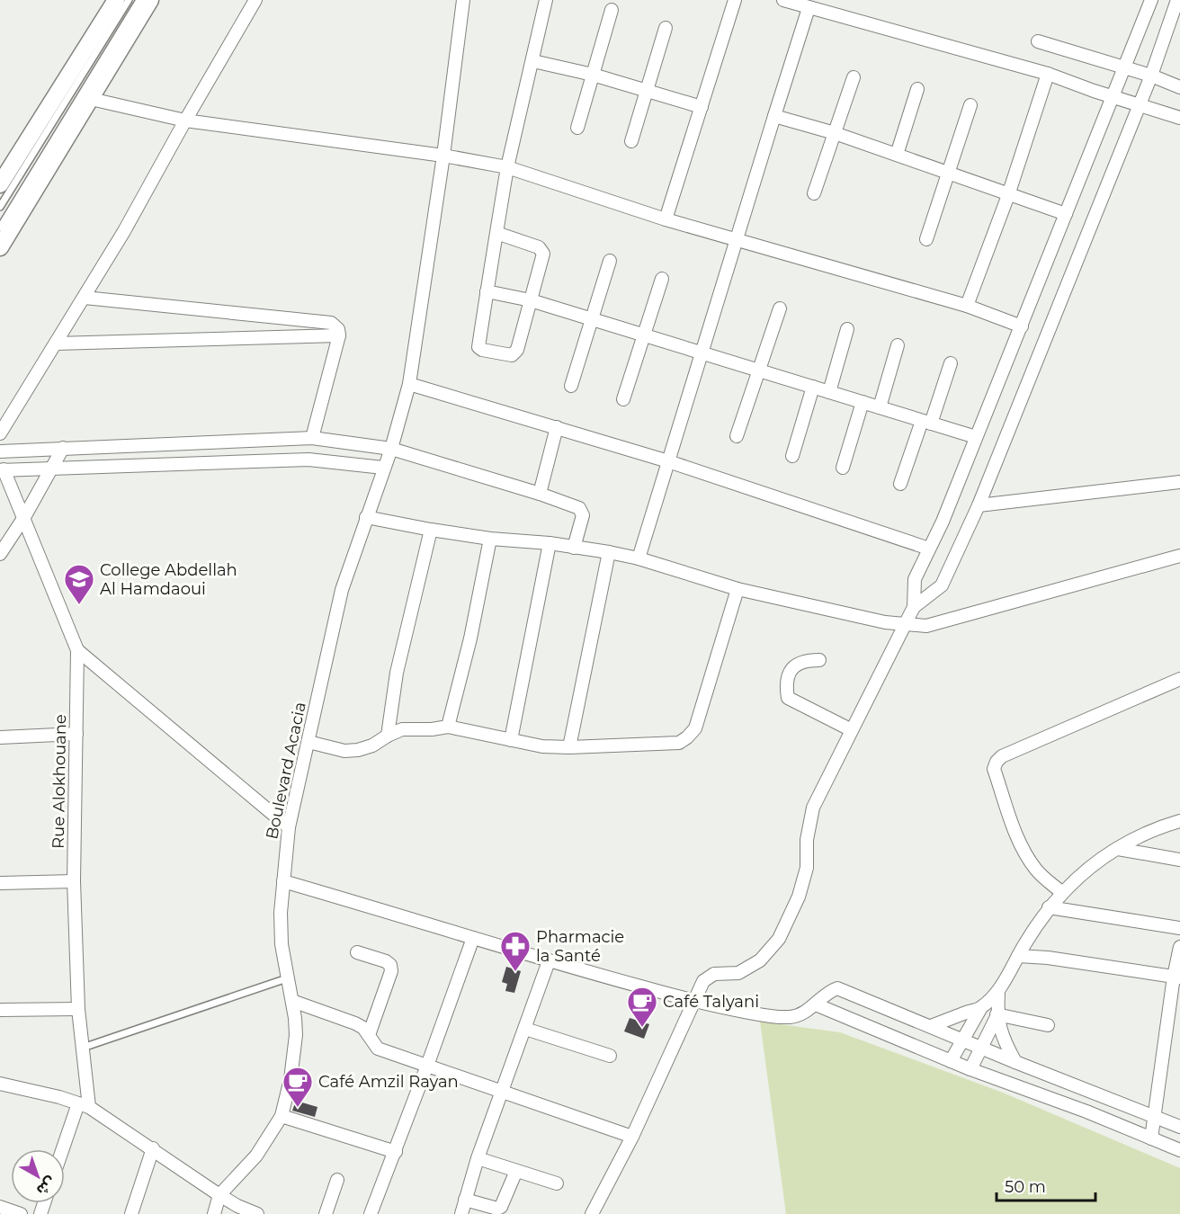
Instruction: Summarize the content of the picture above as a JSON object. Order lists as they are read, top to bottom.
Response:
{
  "streets": {
    "street": ["Boulevard Acacia", "Rue Alokhouane"]
  },
  "places": {
    "school or university": ["College Abdellah Al Hamdaoui"],
    "pharmacy": ["Pharmacie la Santé"],
    "cafe": ["Café Talyani", "Café Amzil Rayan"]
  },
  "scale_bar": "50 m",
  "north": "bottom right"
}
